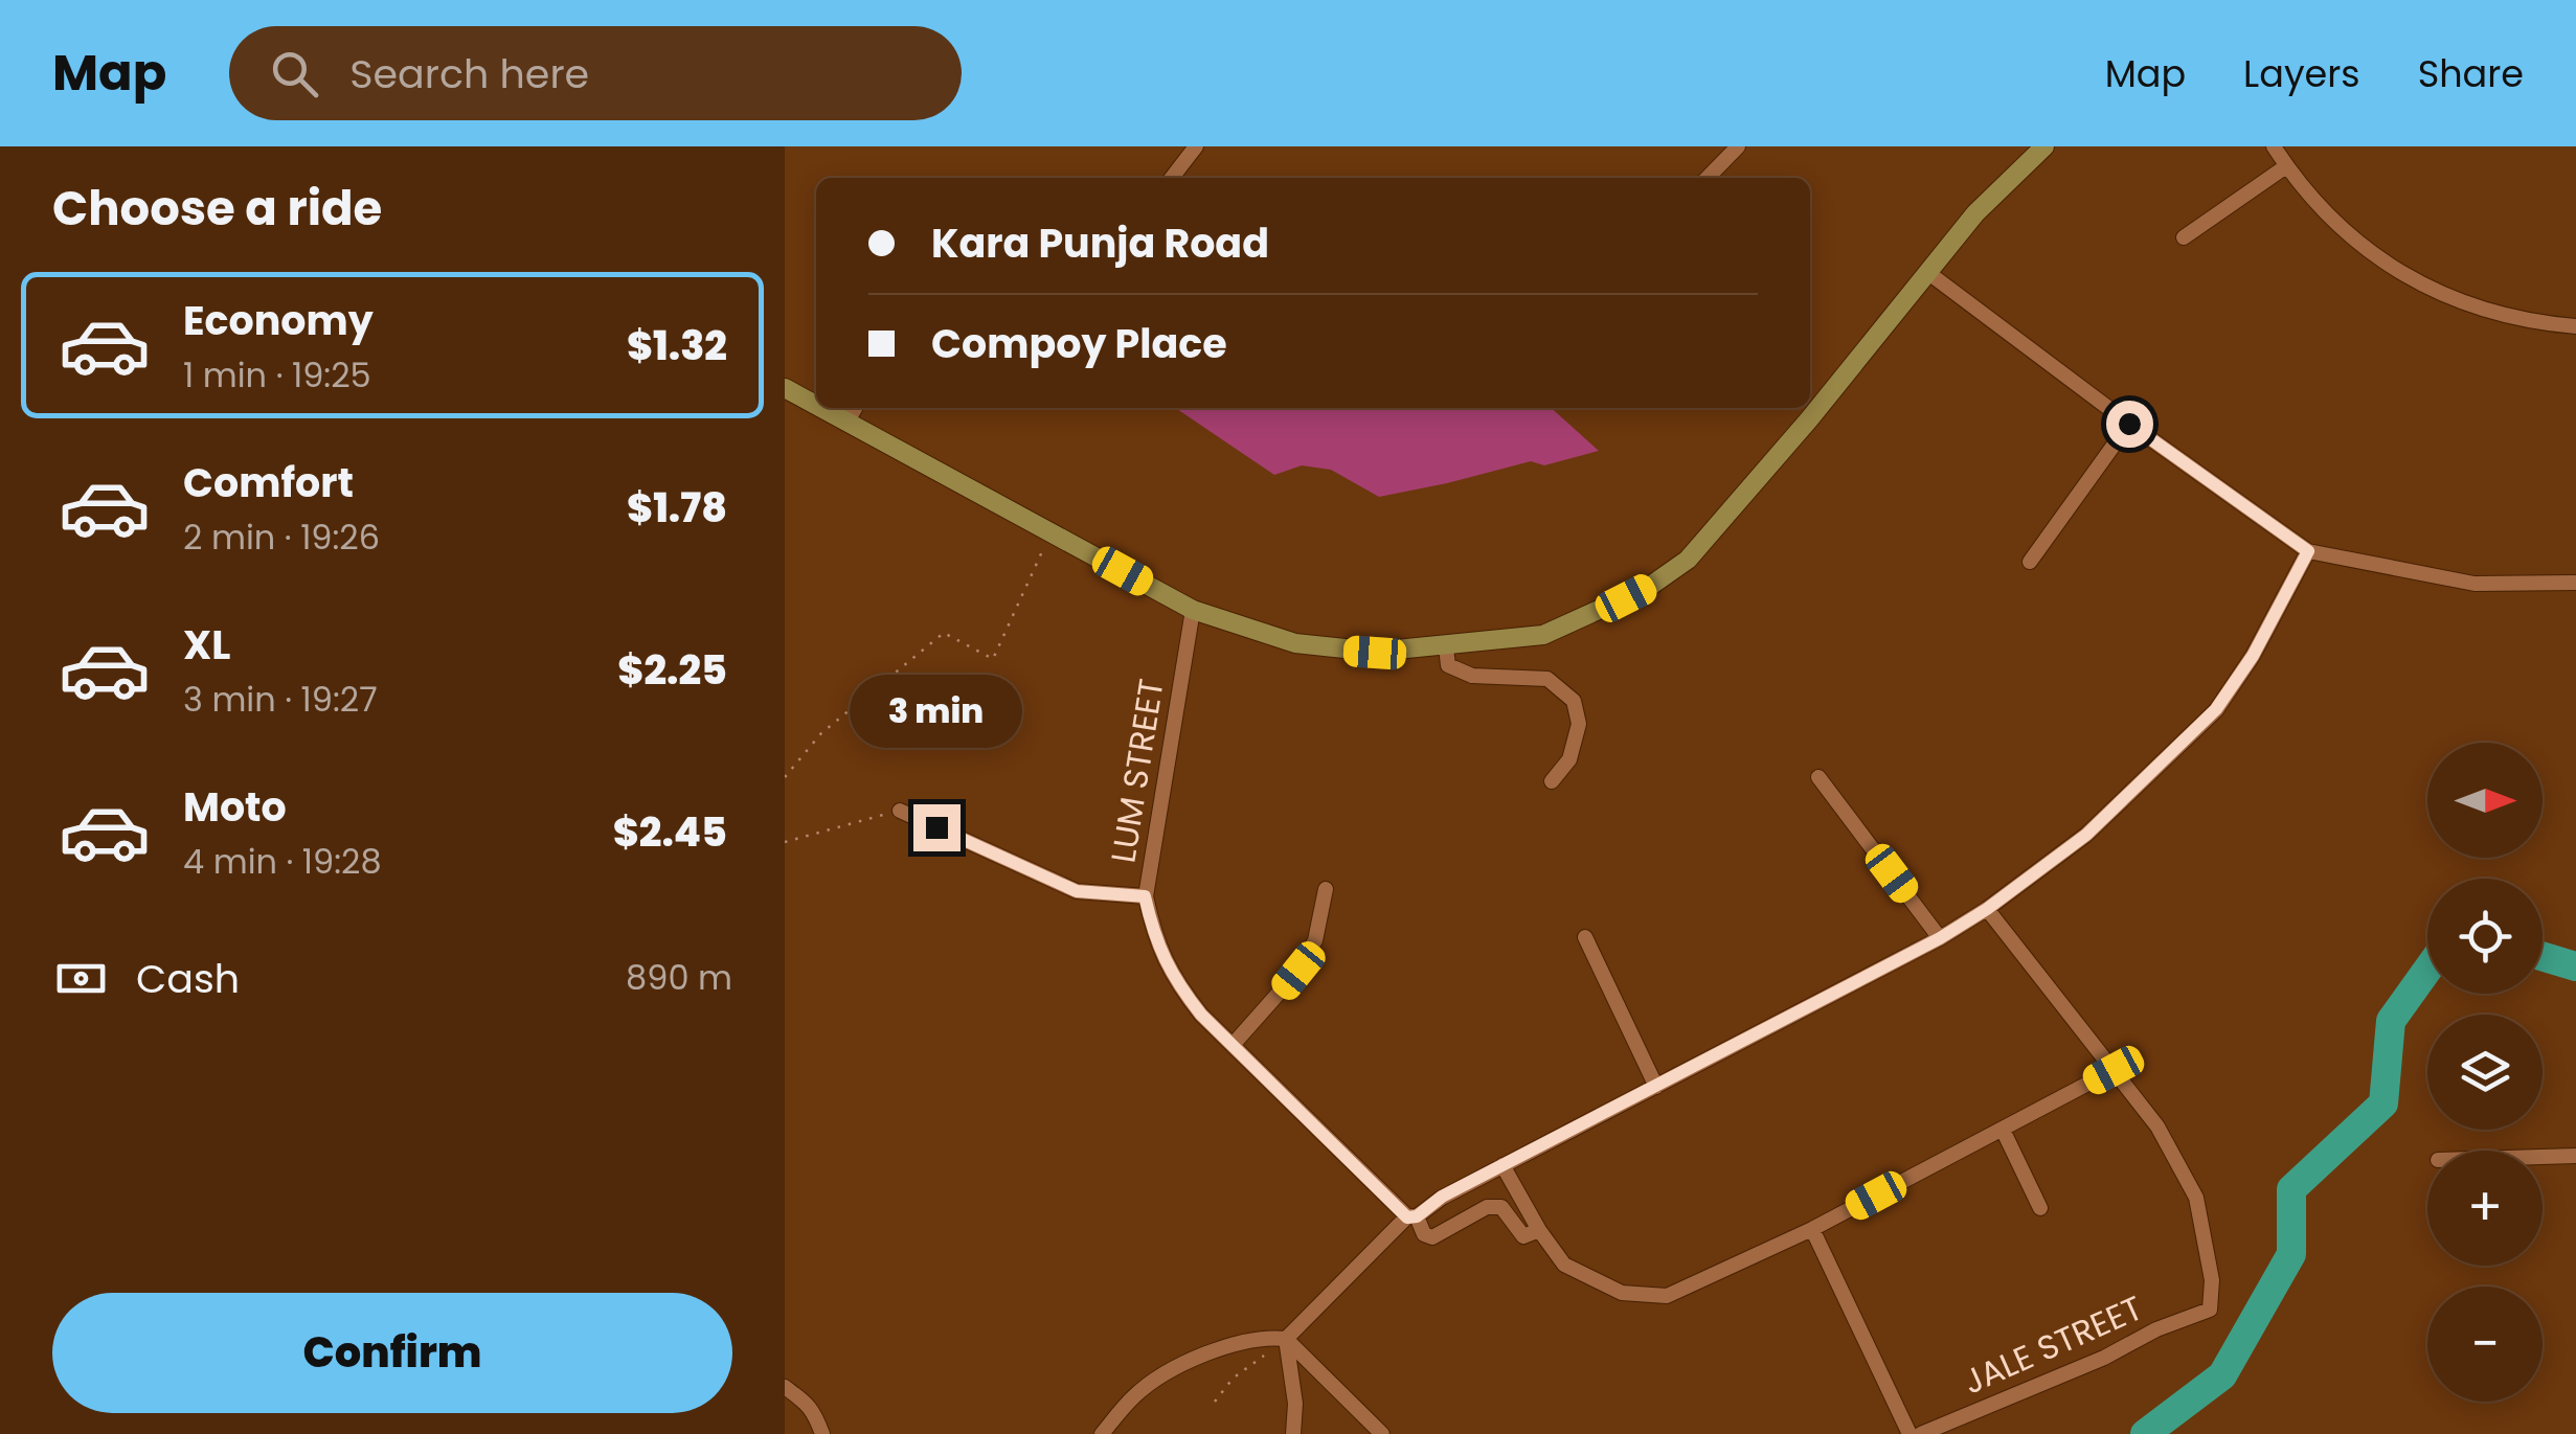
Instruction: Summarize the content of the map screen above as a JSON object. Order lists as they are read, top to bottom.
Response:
{
  "streets": {
    "street": ["LUM STREET", "JALE STREET"]
  },
  "north": "right",
  "page": {
    "header": "Map",
    "search": "Search here",
    "nav": ["Map", "Layers", "Share"],
    "heading": "Choose a ride",
    "banner": ["Kara Punja Road", "Compoy Place"],
    "list": [
      {
        "name": "Economy",
        "note": "1 min · 19:25",
        "value": "$1.32"
      },
      {
        "name": "Comfort",
        "note": "2 min · 19:26",
        "value": "$1.78"
      },
      {
        "name": "XL",
        "note": "3 min · 19:27",
        "value": "$2.25"
      },
      {
        "name": "Moto",
        "note": "4 min · 19:28",
        "value": "$2.45"
      }
    ],
    "bubble": "3 min",
    "map_buttons": ["+", "−"],
    "pay": ["Cash", "890 m"],
    "buttons": "Confirm"
  }
}
